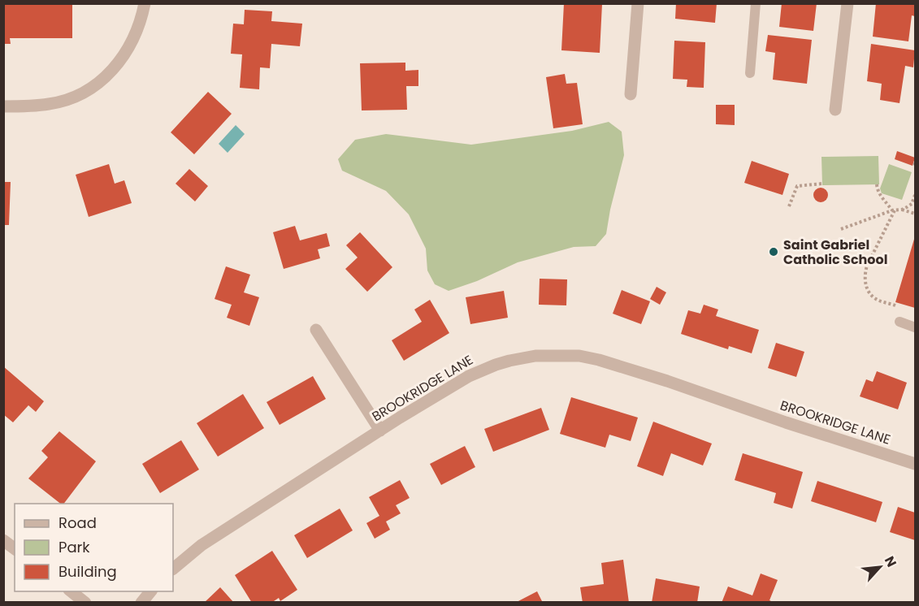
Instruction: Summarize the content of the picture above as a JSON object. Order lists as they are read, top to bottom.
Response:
{
  "streets": {
    "street": ["BROOKRIDGE LANE"]
  },
  "places": ["Saint Gabriel Catholic School"],
  "legend": ["Road", "Park", "Building"],
  "north": "top right"
}
